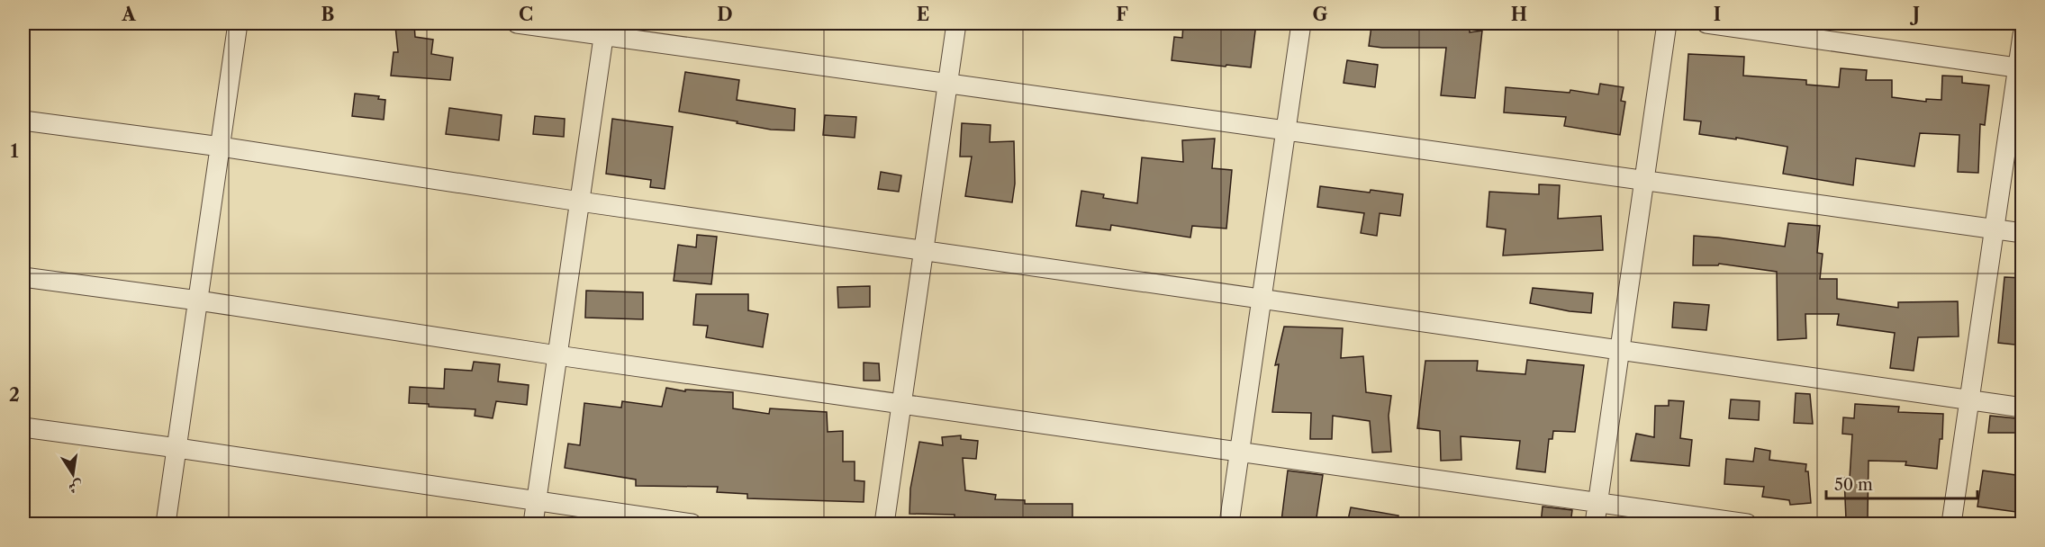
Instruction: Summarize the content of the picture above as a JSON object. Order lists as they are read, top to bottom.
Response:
{
  "scale_bar": "50 m",
  "north": "bottom",
  "grid": {
    "columns": [
      "A",
      "B",
      "C",
      "D",
      "E",
      "F",
      "G",
      "H",
      "I",
      "J"
    ],
    "rows": ["1", "2"]
  }
}
